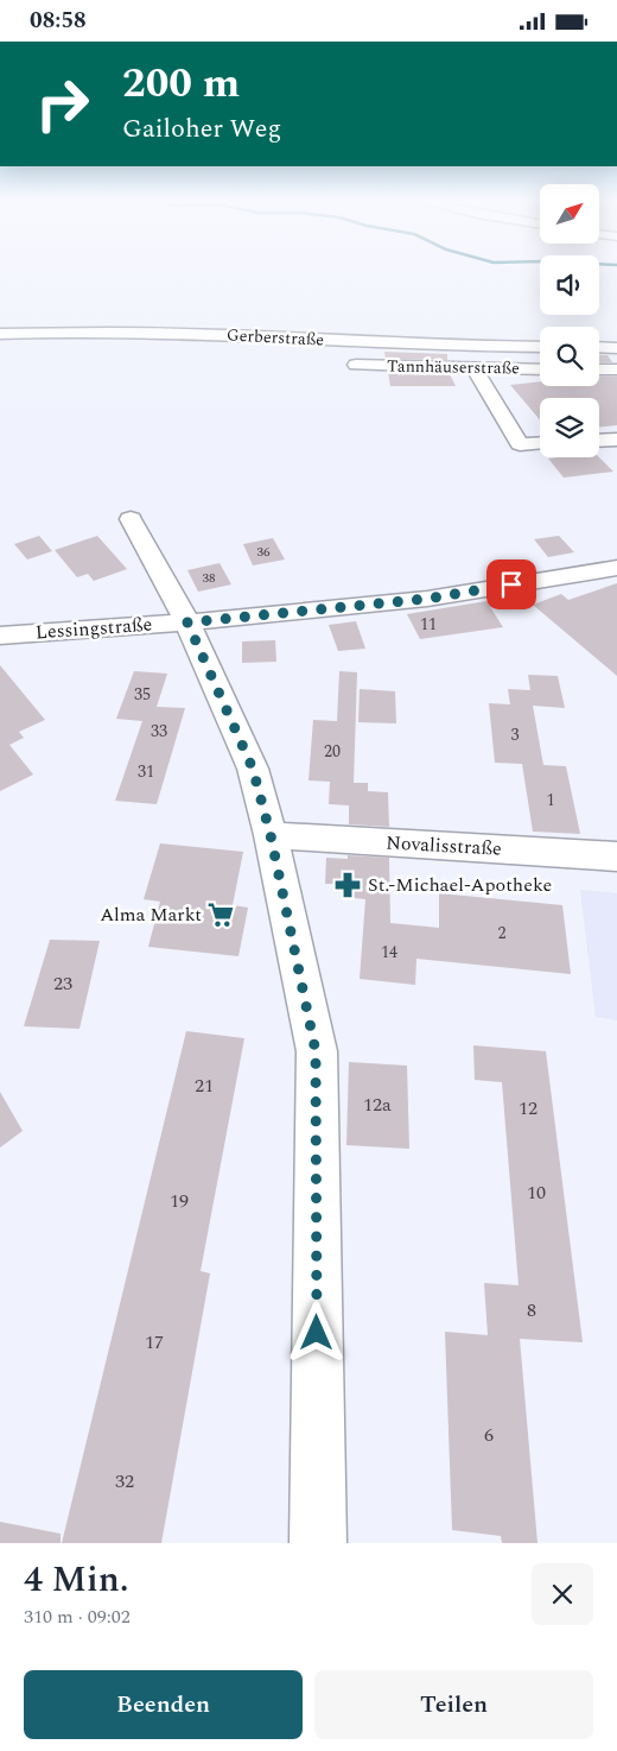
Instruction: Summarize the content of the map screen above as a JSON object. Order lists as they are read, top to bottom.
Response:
{
  "streets": {
    "street": [
      "Gerberstraße",
      "Tannhäuserstraße",
      "Lessingstraße",
      "Novalisstraße"
    ]
  },
  "places": {
    "pharmacy": ["St.-Michael-Apotheke"],
    "supermarket": ["Alma Markt"]
  },
  "house_numbers": [
    "36",
    "38",
    "11",
    "35",
    "33",
    "3",
    "20",
    "31",
    "1",
    "2",
    "14",
    "23",
    "21",
    "12a",
    "12",
    "10",
    "19",
    "8",
    "17",
    "6",
    "32"
  ],
  "north": "top right",
  "page": {
    "status": "08:58",
    "turn": ["200 m", "Gailoher Weg"],
    "heading": ["4 Min.", "310 m · 09:02"],
    "buttons": ["Beenden", "Teilen"]
  }
}
